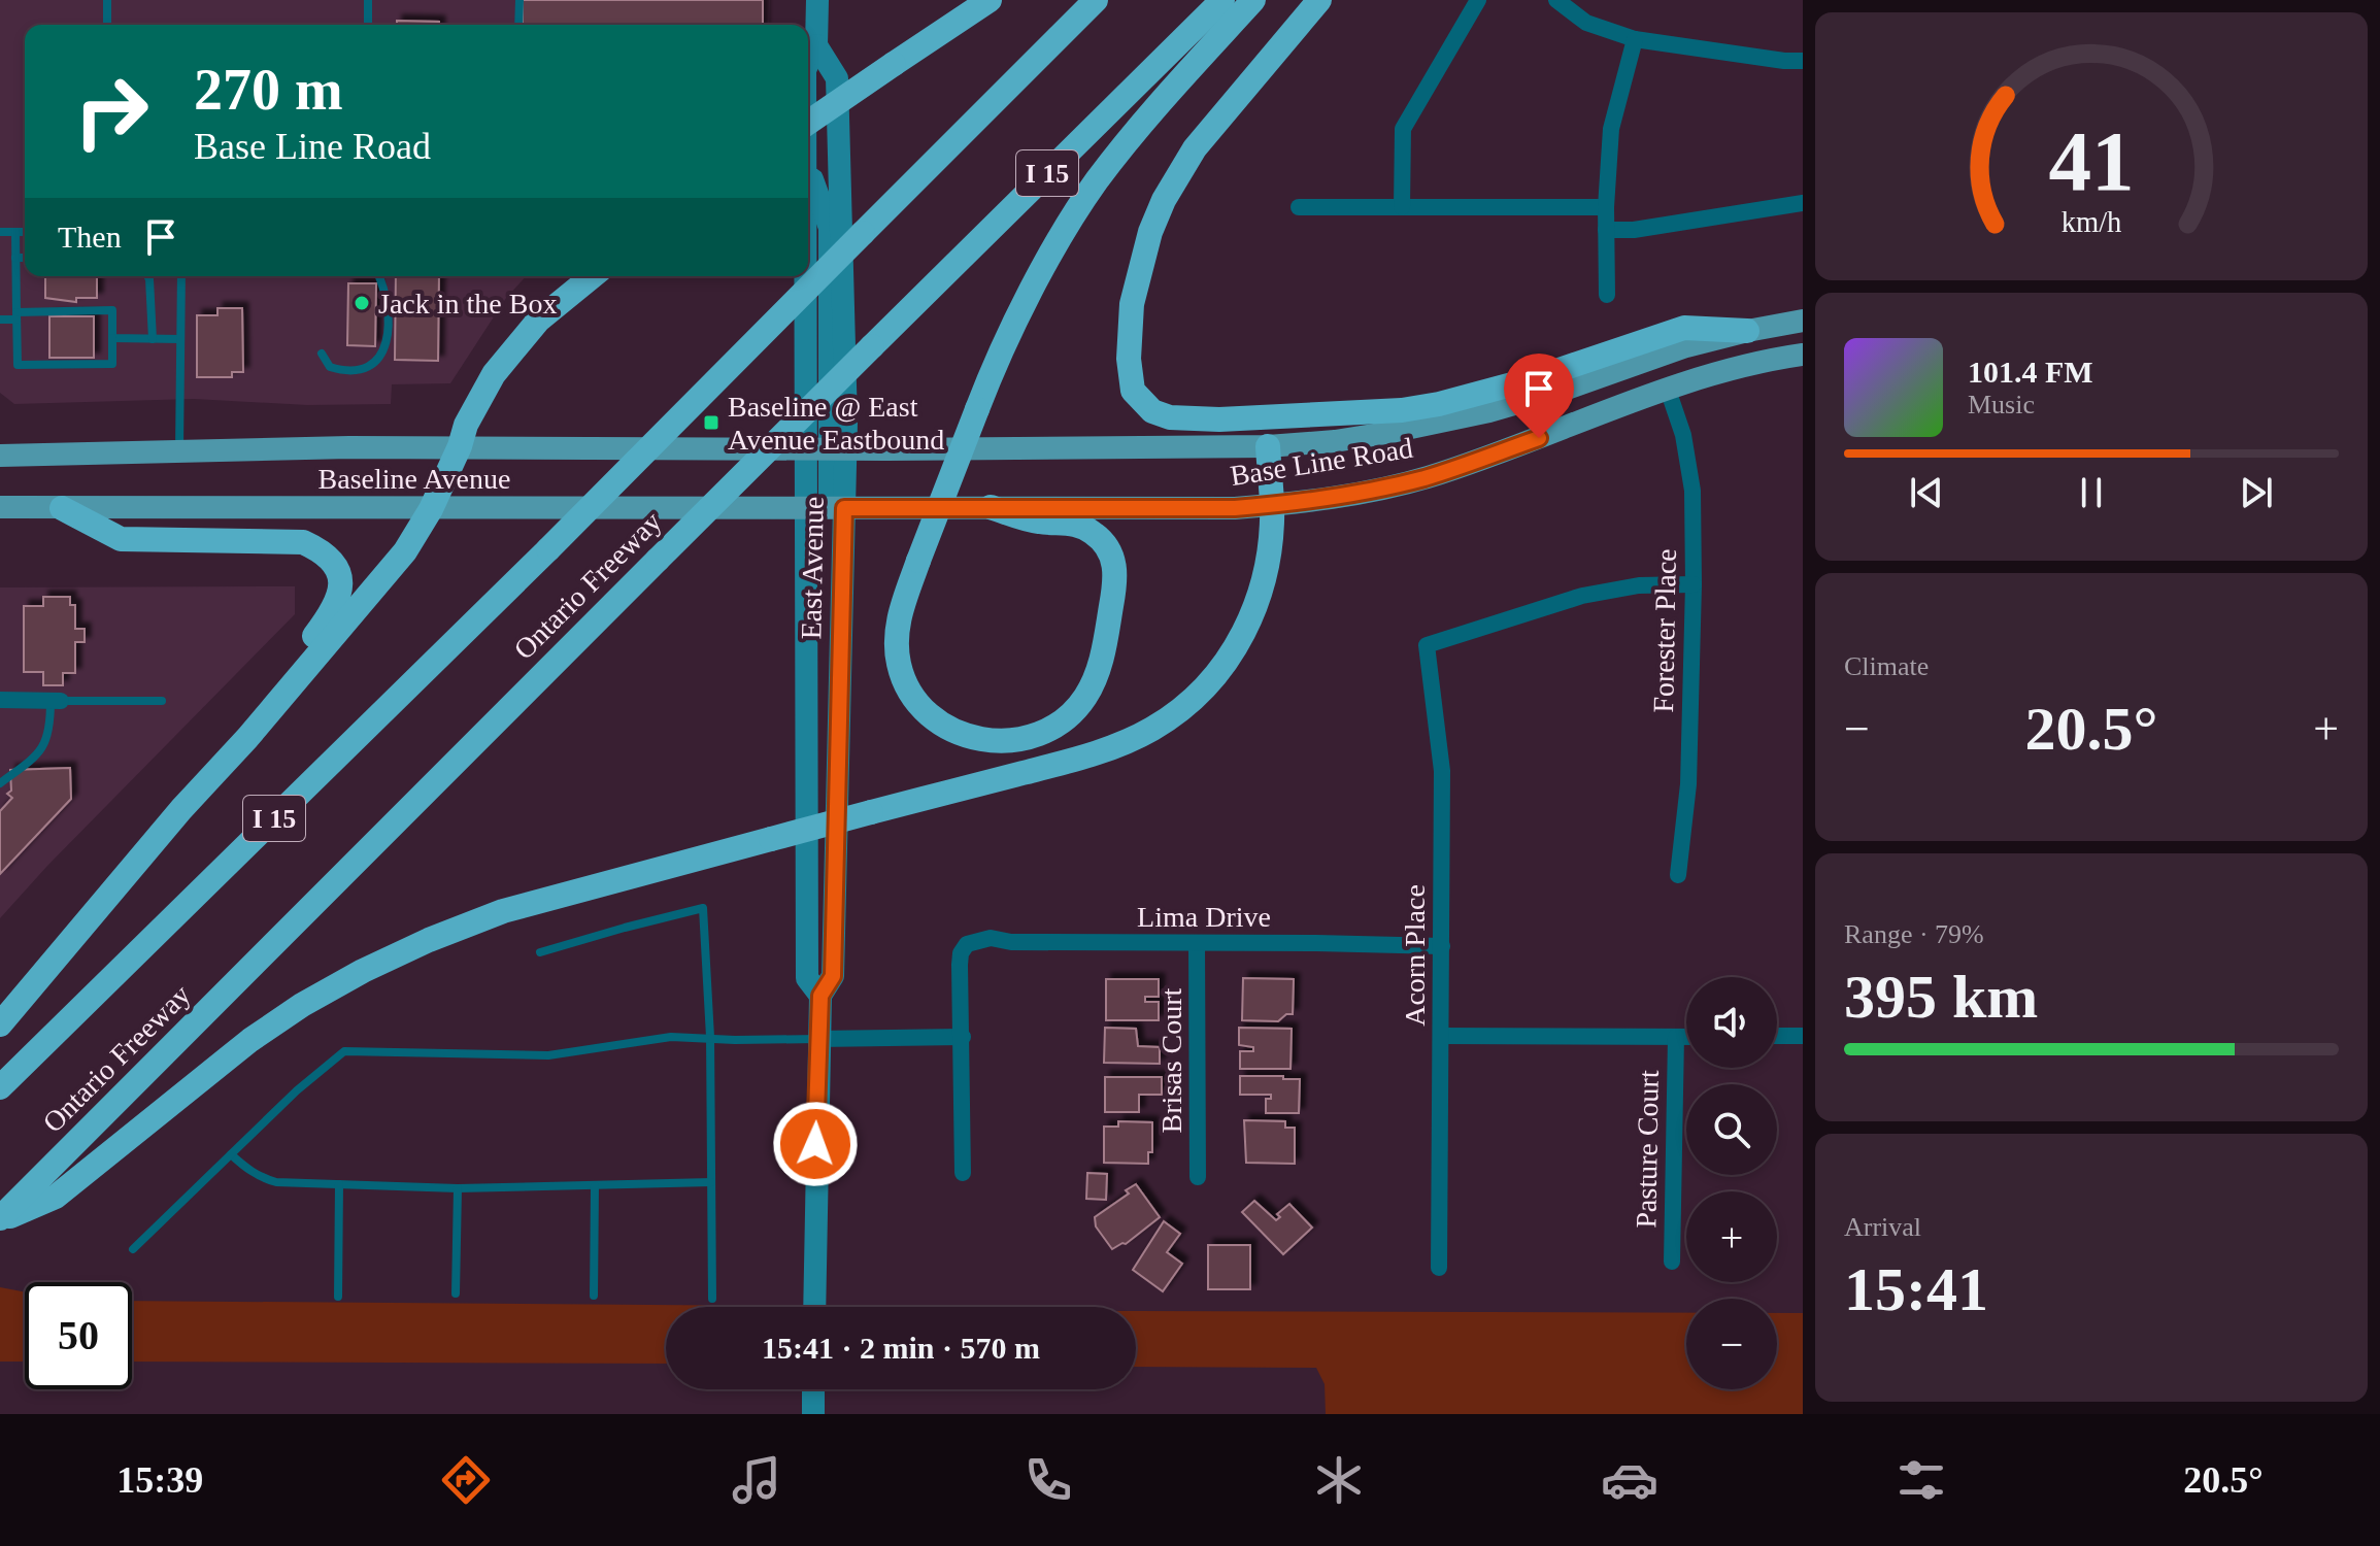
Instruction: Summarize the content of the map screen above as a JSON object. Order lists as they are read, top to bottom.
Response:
{
  "streets": {
    "highway": ["I 15", "Ontario Freeway"],
    "main road": ["Base Line Road", "Baseline Avenue", "East Avenue"],
    "street": [
      "Forester Place",
      "Lima Drive",
      "Acorn Place",
      "Brisas Court",
      "Pasture Court"
    ]
  },
  "crossings": [
    ["Base Line Road", "Baseline Avenue"],
    ["Base Line Road", "East Avenue"],
    ["Base Line Road", "Forester Place"],
    ["Baseline Avenue", "East Avenue"],
    ["Forester Place", "Acorn Place"],
    ["Lima Drive", "Acorn Place"],
    ["Lima Drive", "Brisas Court"]
  ],
  "places": {
    "other": ["Jack in the Box"],
    "transit": ["Baseline @ East Avenue Eastbound"]
  },
  "page": {
    "turn": ["270 m", "Base Line Road"],
    "then": "Then",
    "song": ["101.4 FM", "Music"],
    "tile": [
      "Climate",
      ["Range · 79%", "395 km"],
      ["Arrival", "15:41"]
    ],
    "heat": ["−", "20.5°", "+"],
    "map_buttons": ["+", "−"],
    "limit": "50",
    "trip": "15:41 · 2 min · 570 m",
    "tabs": ["15:39", "20.5°"],
    "gauge": ["41", "km/h"]
  }
}
